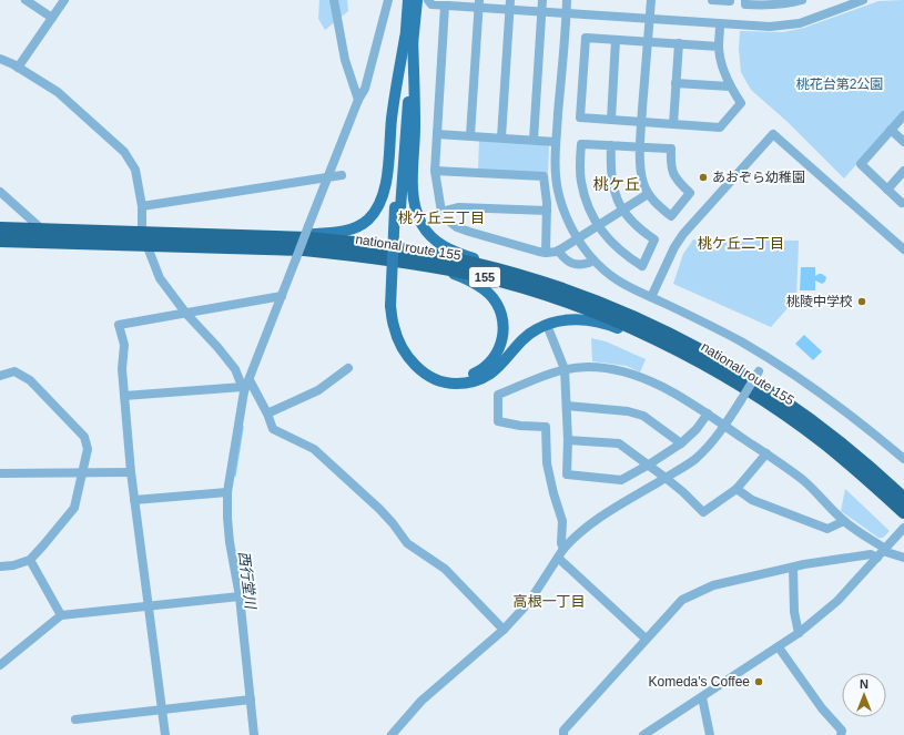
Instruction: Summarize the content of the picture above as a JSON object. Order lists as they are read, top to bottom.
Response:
{
  "streets": {
    "highway": ["national route 155", "155"]
  },
  "districts": [
    "桃ケ丘",
    "桃ケ丘三丁目",
    "桃ケ丘二丁目",
    "高根一丁目"
  ],
  "water": ["西行堂川"],
  "parks": ["桃花台第2公園"],
  "places": ["あおぞら幼稚園", "桃陵中学校", "Komeda's Coffee"],
  "north": "top"
}
